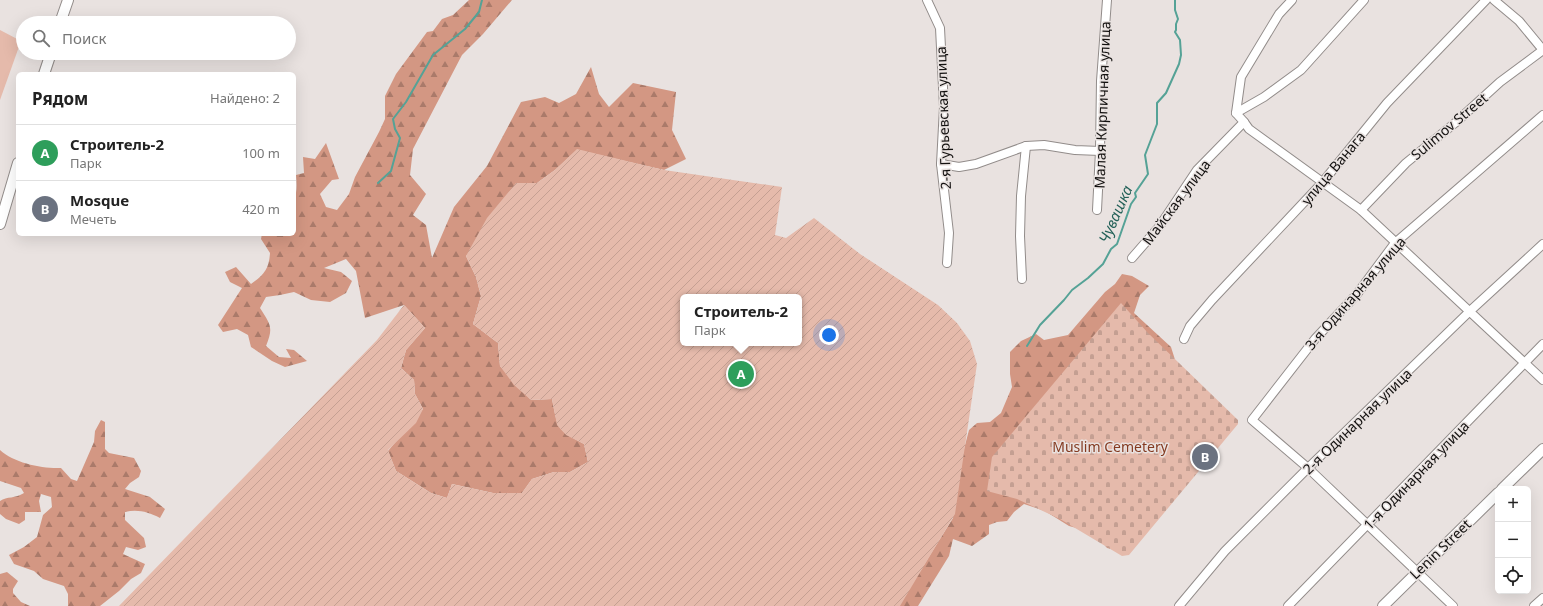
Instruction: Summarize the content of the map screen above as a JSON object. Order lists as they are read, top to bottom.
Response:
{
  "streets": {
    "main road": ["Lenin Street"],
    "street": [
      "Малая Кирпичная улица",
      "2-я Гурьевская улица",
      "Sulimov Street",
      "улица Ванага",
      "Майская улица",
      "3-я Одинарная улица",
      "2-я Одинарная улица",
      "1-я Одинарная улица"
    ]
  },
  "crossings": [
    ["3-я Одинарная улица", "2-я Одинарная улица"]
  ],
  "water": ["Чувашка"],
  "parks": ["Muslim Cemetery"],
  "page": {
    "search": "Поиск",
    "heading": ["Рядом", "Найдено: 2"],
    "list": [
      {
        "mark": "A",
        "name": "Строитель-2",
        "note": "Парк",
        "value": "100 m"
      },
      {
        "mark": "B",
        "name": "Mosque",
        "note": "Мечеть",
        "value": "420 m"
      }
    ],
    "popup": ["Строитель-2", "Парк"],
    "pins": ["A", "B"],
    "map_buttons": ["+", "−"]
  }
}
